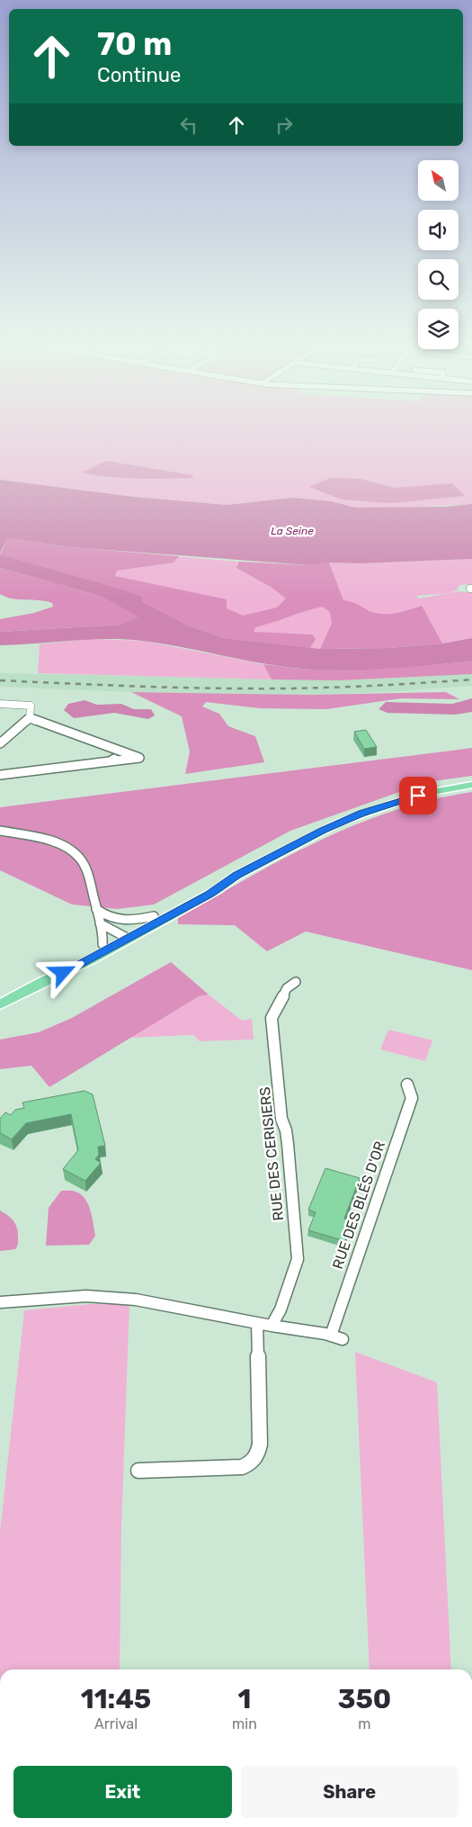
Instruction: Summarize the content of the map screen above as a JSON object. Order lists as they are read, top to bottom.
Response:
{
  "streets": {
    "street": ["RUE DES CERISIERS", "RUE DES BLÉS D'OR"]
  },
  "crossings": [
    ["RUE DES CERISIERS", "RUE DES BLÉS D'OR"]
  ],
  "water": ["La Seine"],
  "north": "top left",
  "page": {
    "turn": ["70 m", "Continue"],
    "eta": [
      "11:45",
      "Arrival",
      "1",
      "min",
      "350",
      "m"
    ],
    "buttons": ["Exit", "Share"]
  }
}
